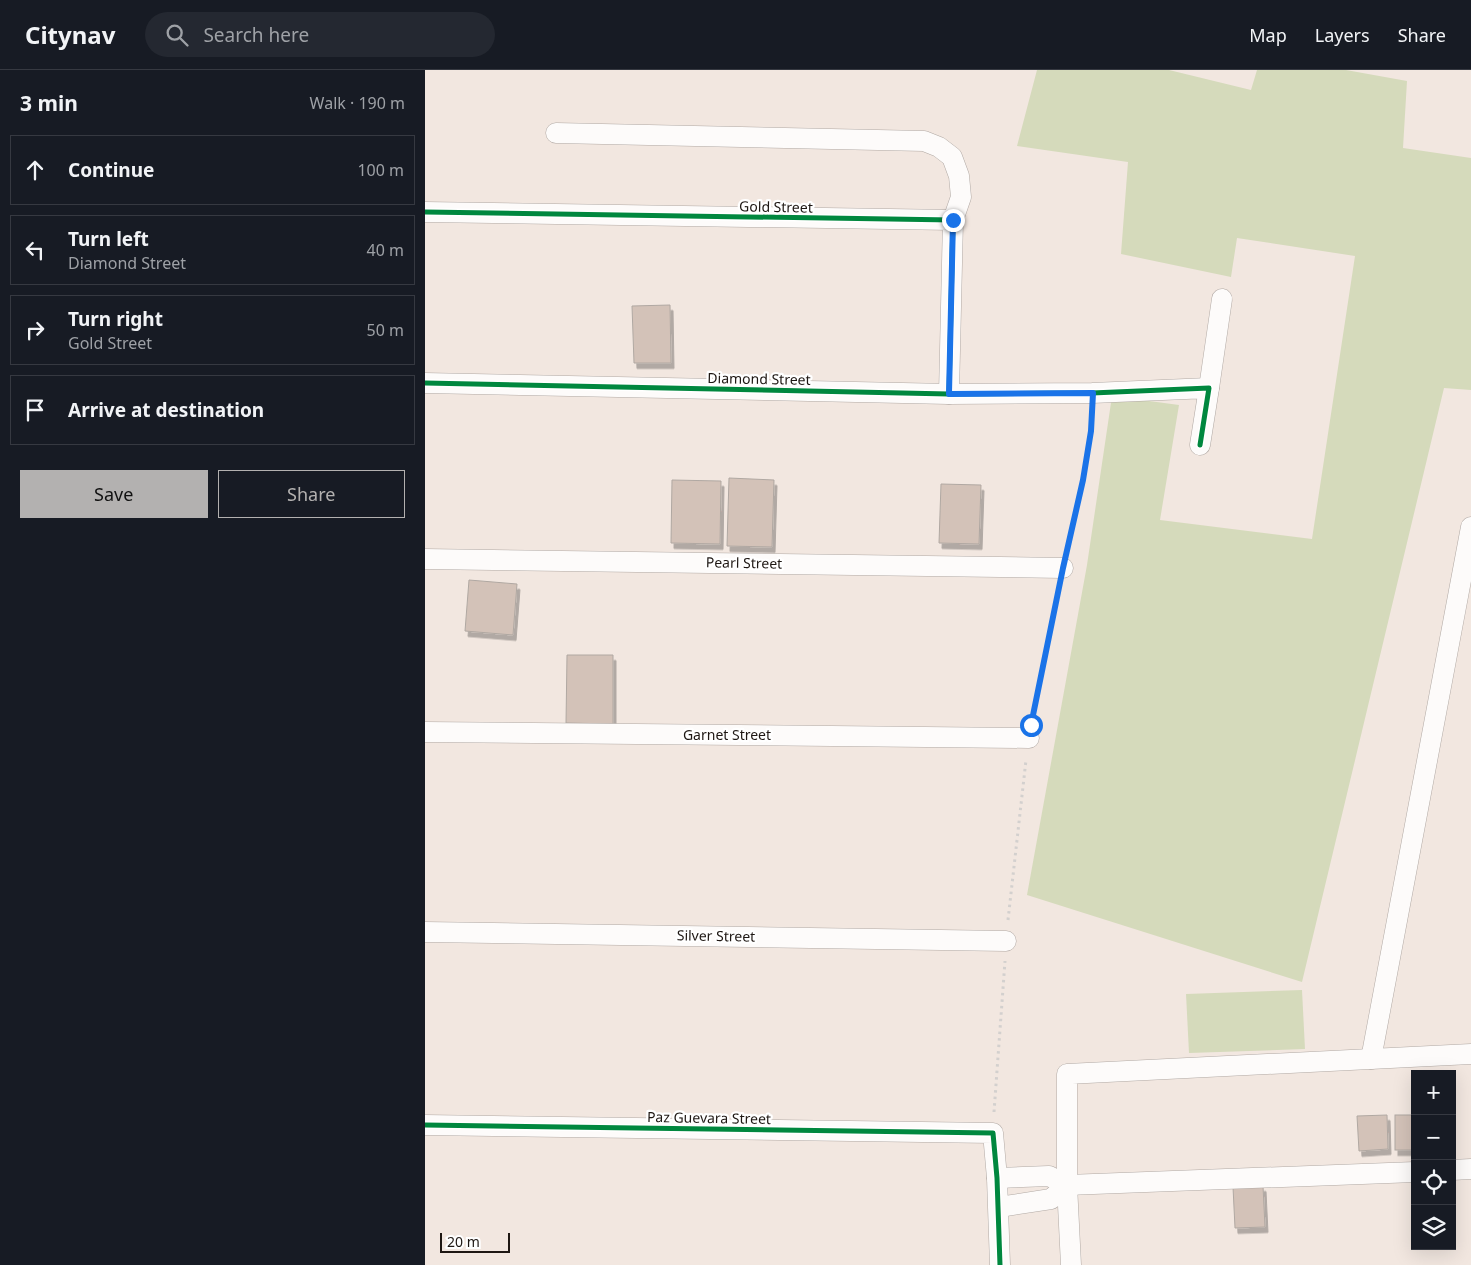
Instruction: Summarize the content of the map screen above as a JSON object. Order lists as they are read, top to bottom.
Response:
{
  "streets": {
    "street": [
      "Gold Street",
      "Diamond Street",
      "Pearl Street",
      "Garnet Street",
      "Silver Street",
      "Paz Guevara Street"
    ]
  },
  "scale_bar": "20 m",
  "page": {
    "header": "Citynav",
    "search": "Search here",
    "nav": ["Map", "Layers", "Share"],
    "heading": ["3 min", "Walk · 190 m"],
    "list": [
      ["Continue", "100 m"],
      ["Turn left", "Diamond Street", "40 m"],
      ["Turn right", "Gold Street", "50 m"],
      "Arrive at destination"
    ],
    "buttons": ["Save", "Share"],
    "map_buttons": ["+", "−"],
    "scale": "20 m"
  }
}
